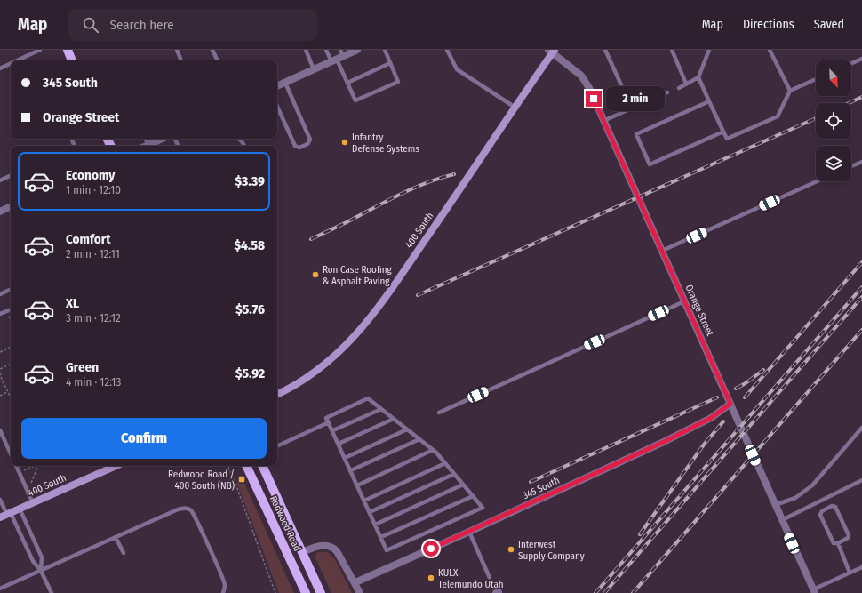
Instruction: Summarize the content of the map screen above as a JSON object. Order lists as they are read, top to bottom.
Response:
{
  "streets": {
    "main road": ["Redwood Road"],
    "street": ["400 South", "Orange Street", "345 South"]
  },
  "crossings": [
    ["400 South", "Orange Street"],
    ["Orange Street", "345 South"]
  ],
  "places": {
    "other": [
      "Infantry Defense Systems",
      "Ron Case Roofing & Asphalt Paving",
      "Interwest Supply Company",
      "KULX Telemundo Utah"
    ],
    "transit": ["Redwood Road / 400 South (NB)"]
  },
  "north": "bottom right",
  "page": {
    "header": "Map",
    "search": "Search here",
    "nav": ["Map", "Directions", "Saved"],
    "banner": ["345 South", "Orange Street"],
    "bubble": "2 min",
    "list": [
      {
        "name": "Economy",
        "note": "1 min · 12:10",
        "value": "$3.39"
      },
      {
        "name": "Comfort",
        "note": "2 min · 12:11",
        "value": "$4.58"
      },
      {
        "name": "XL",
        "note": "3 min · 12:12",
        "value": "$5.76"
      },
      {
        "name": "Green",
        "note": "4 min · 12:13",
        "value": "$5.92"
      }
    ],
    "buttons": "Confirm"
  }
}
